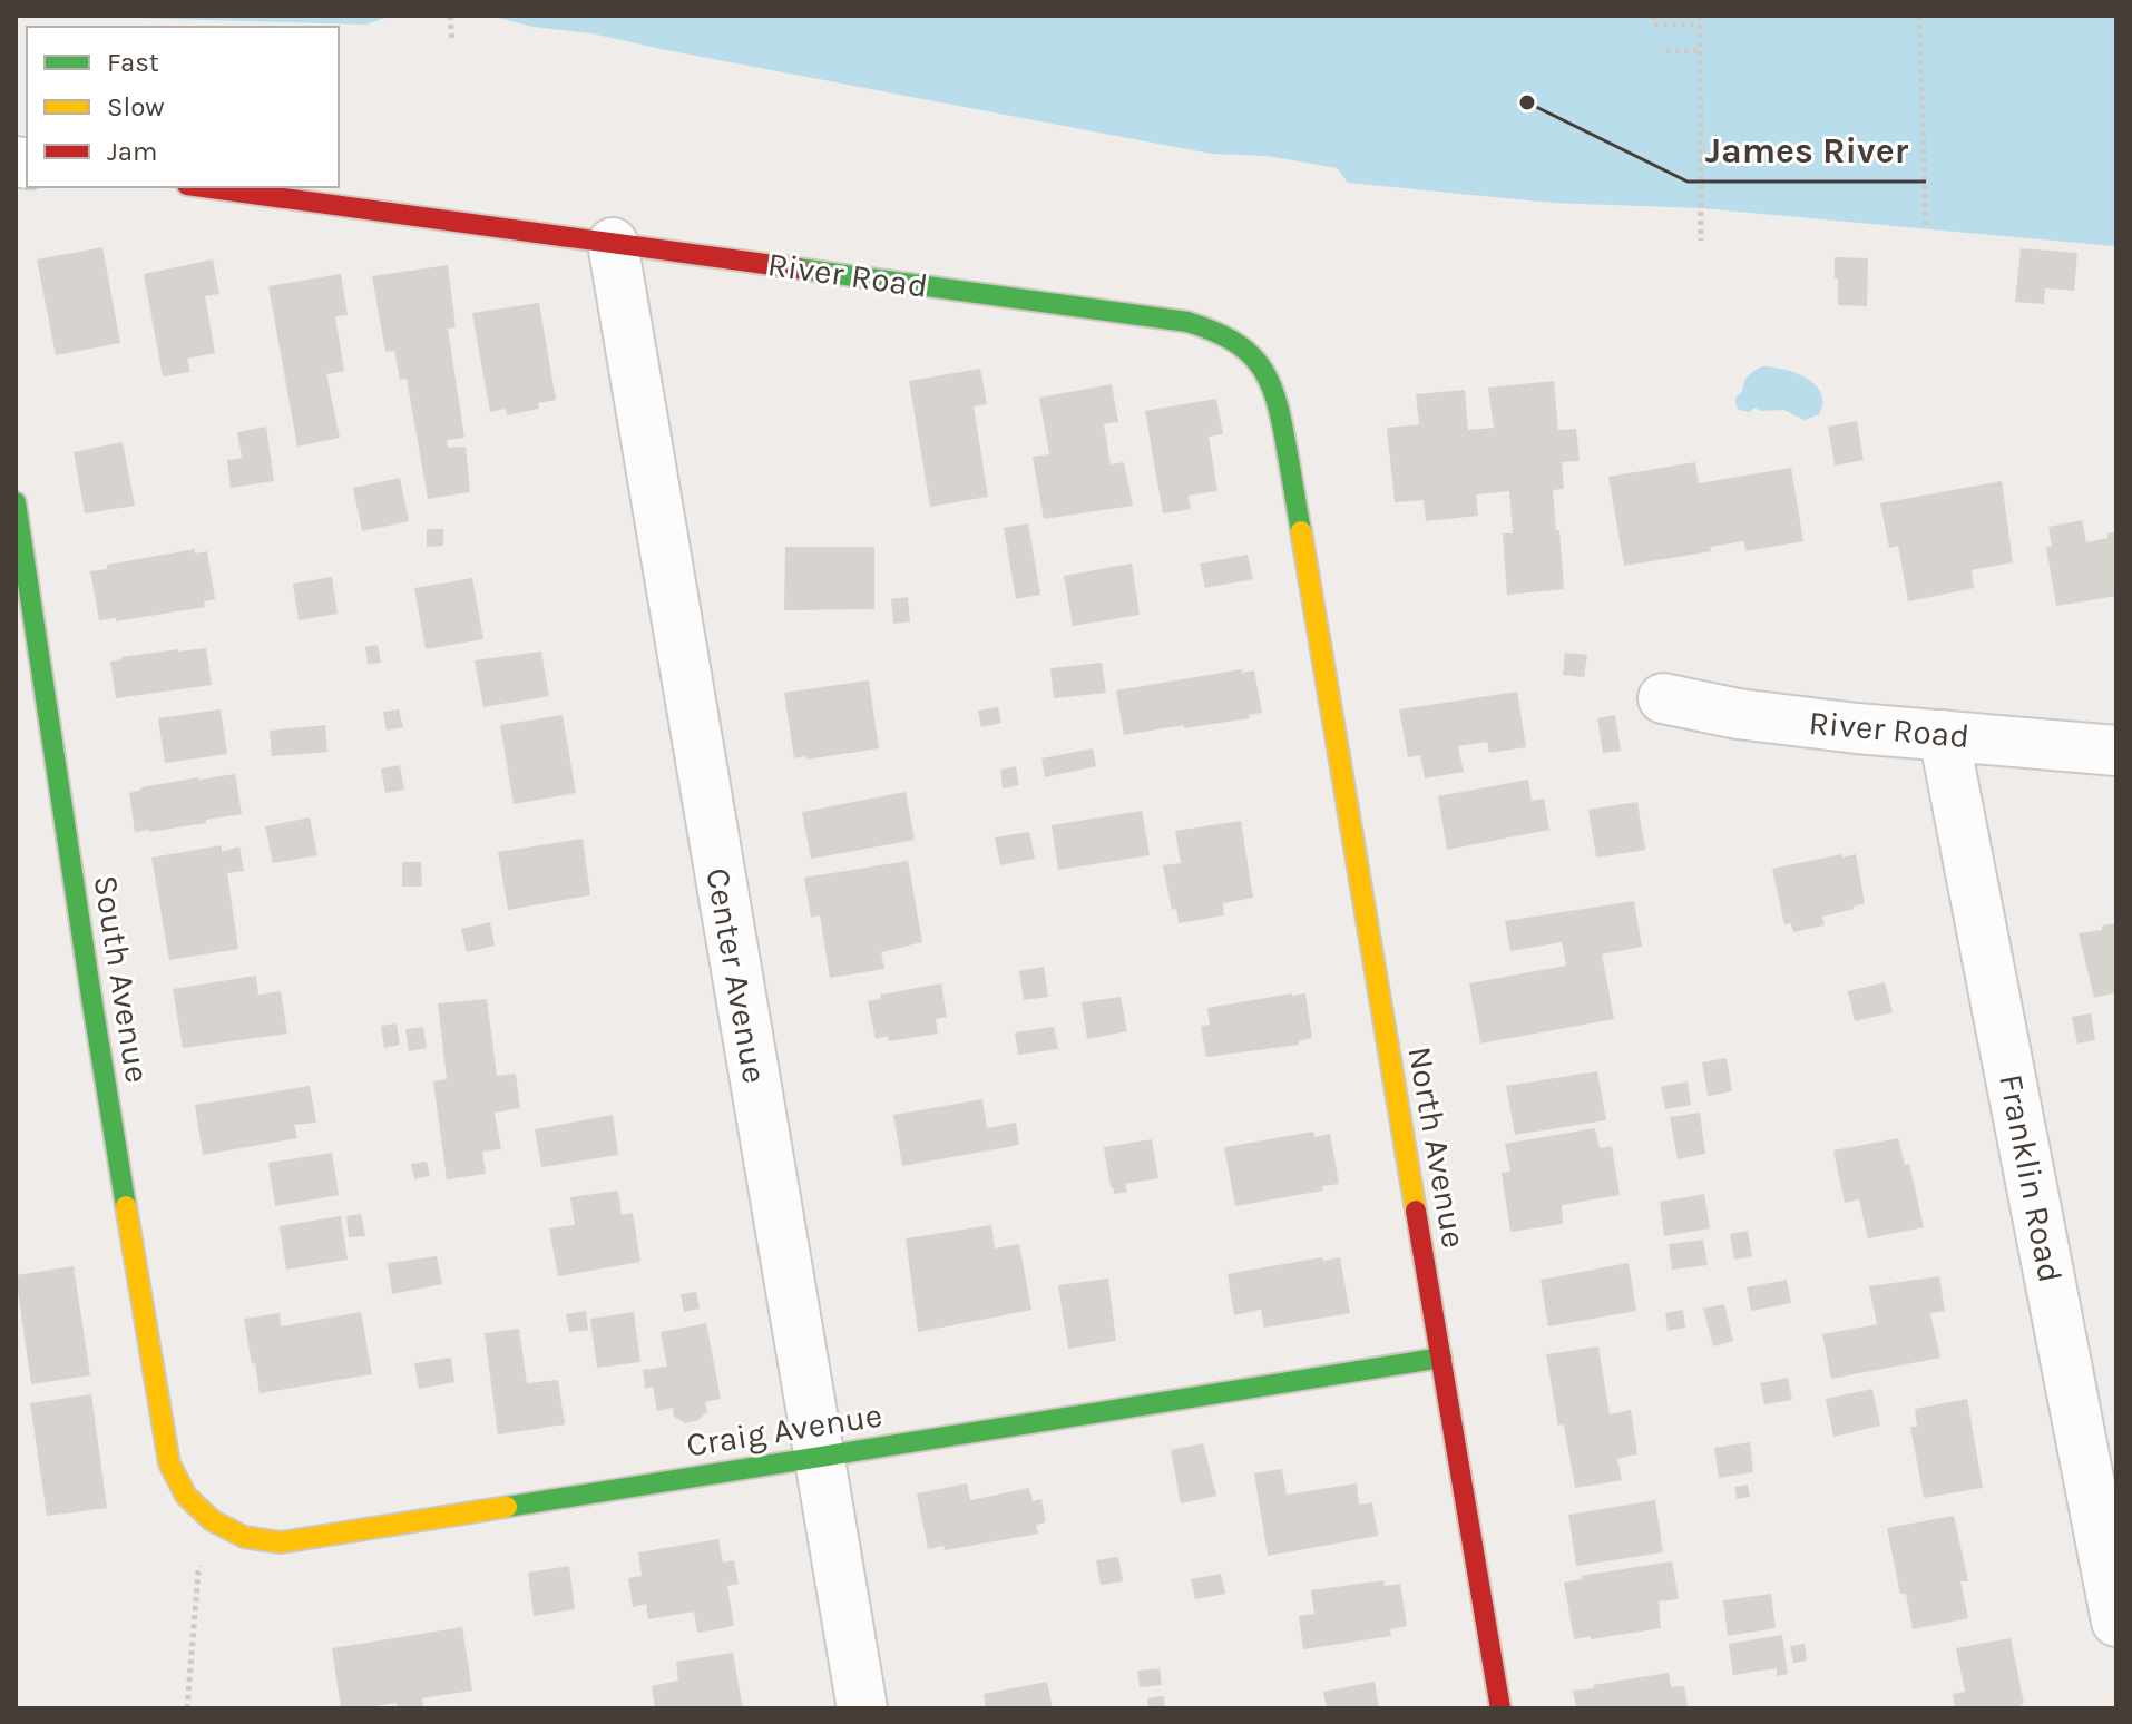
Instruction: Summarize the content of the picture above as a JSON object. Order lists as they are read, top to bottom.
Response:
{
  "streets": {
    "street": [
      "River Road",
      "Center Avenue",
      "South Avenue",
      "North Avenue",
      "Franklin Road",
      "Craig Avenue"
    ]
  },
  "crossings": [
    ["River Road", "Center Avenue"],
    ["River Road", "North Avenue"],
    ["River Road", "Franklin Road"],
    ["Center Avenue", "Craig Avenue"],
    ["South Avenue", "Craig Avenue"],
    ["North Avenue", "Craig Avenue"]
  ],
  "places": ["James River"],
  "legend": ["Fast", "Slow", "Jam"]
}
